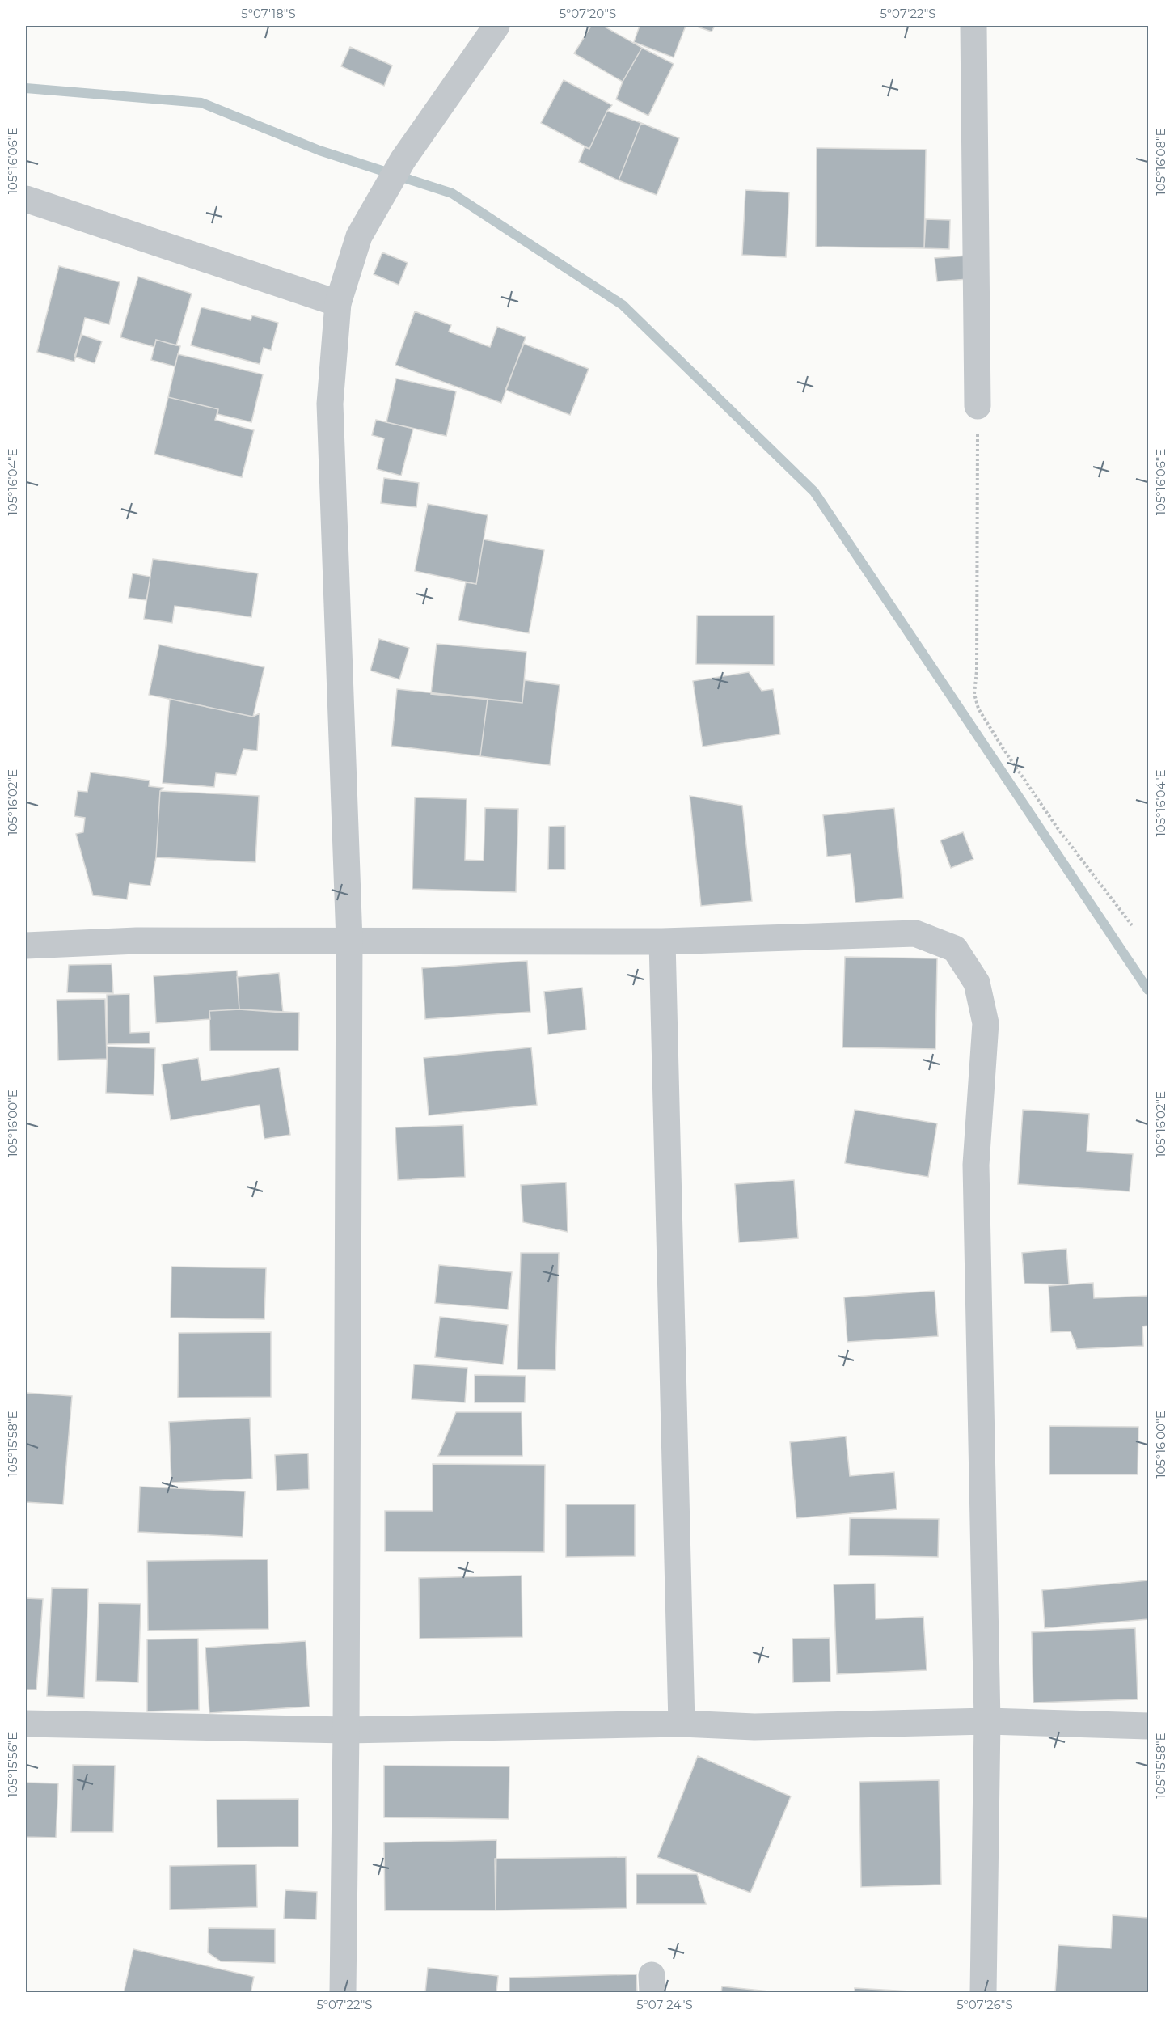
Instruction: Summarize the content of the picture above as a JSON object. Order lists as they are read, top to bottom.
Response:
{
  "coordinates": [
    "5°07'18\"S",
    "5°07'20\"S",
    "5°07'22\"S",
    "105°16'06\"E",
    "105°16'08\"E",
    "105°16'04\"E",
    "105°16'02\"E",
    "105°16'00\"E",
    "105°15'58\"E",
    "105°15'56\"E",
    "5°07'24\"S",
    "5°07'26\"S"
  ]
}
